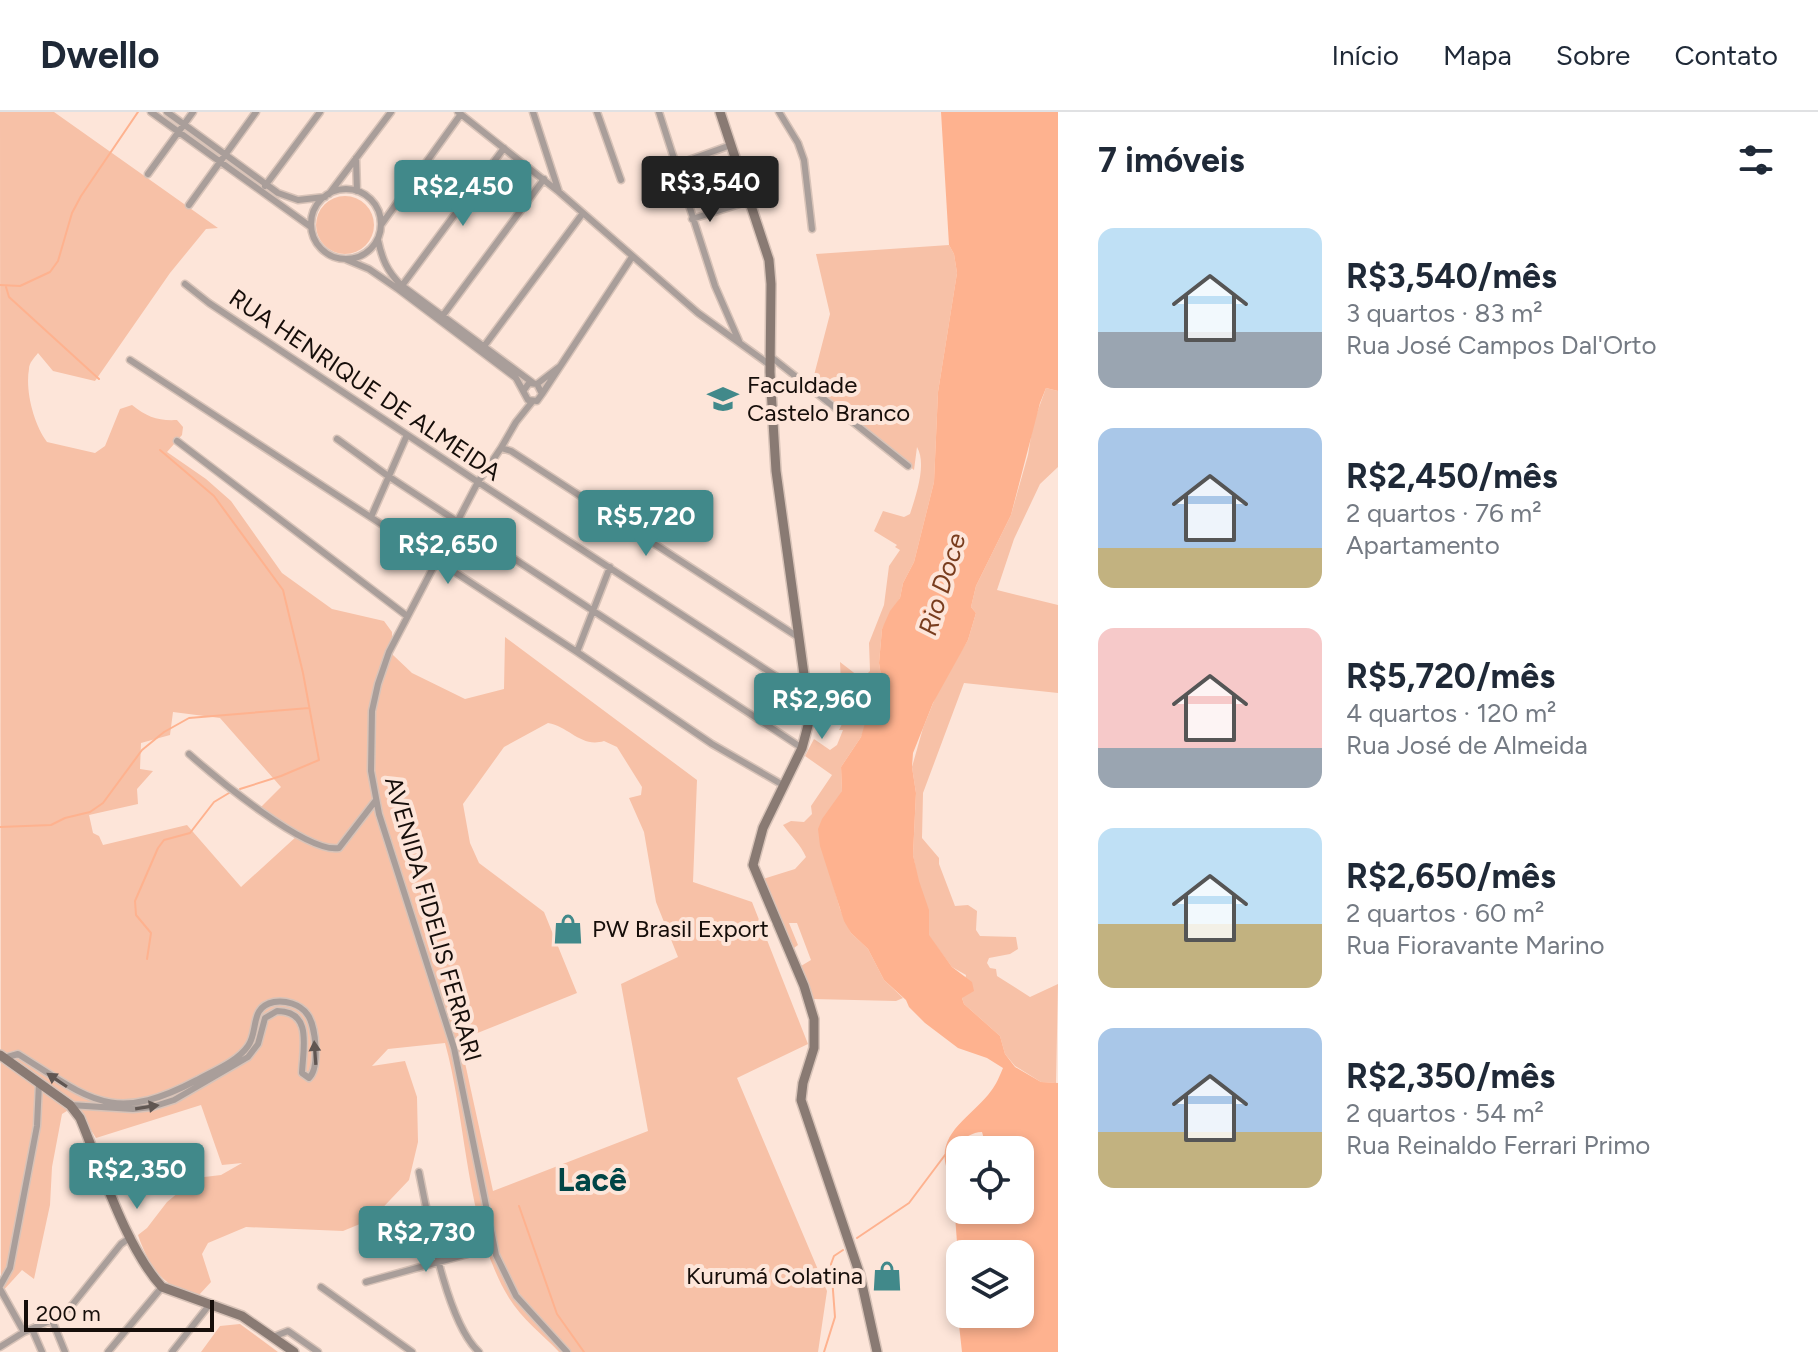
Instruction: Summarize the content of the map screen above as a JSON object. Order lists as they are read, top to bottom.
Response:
{
  "streets": {
    "street": ["RUA HENRIQUE DE ALMEIDA", "AVENIDA FIDELIS FERRARI"]
  },
  "crossings": [
    ["RUA HENRIQUE DE ALMEIDA", "AVENIDA FIDELIS FERRARI"]
  ],
  "districts": ["Lacê"],
  "water": ["Rio Doce"],
  "places": {
    "school or university": ["Faculdade Castelo Branco"],
    "shop": ["PW Brasil Export", "Kurumá Colatina"]
  },
  "scale_bar": "200 m",
  "page": {
    "header": "Dwello",
    "nav": [
      "Início",
      "Mapa",
      "Sobre",
      "Contato"
    ],
    "heading": "7 imóveis",
    "price": [
      "R$3,540",
      "R$2,450",
      "R$5,720",
      "R$2,650",
      "R$2,960",
      "R$2,350",
      "R$2,730"
    ],
    "list": [
      {
        "name": "R$3,540/mês",
        "note": "3 quartos · 83 m² · Rua José Campos Dal'Orto"
      },
      {
        "name": "R$2,450/mês",
        "note": "2 quartos · 76 m² · Apartamento"
      },
      {
        "name": "R$5,720/mês",
        "note": "4 quartos · 120 m² · Rua José de Almeida"
      },
      {
        "name": "R$2,650/mês",
        "note": "2 quartos · 60 m² · Rua Fioravante Marino"
      },
      {
        "name": "R$2,350/mês",
        "note": "2 quartos · 54 m² · Rua Reinaldo Ferrari Primo"
      }
    ],
    "scale": "200 m"
  }
}
